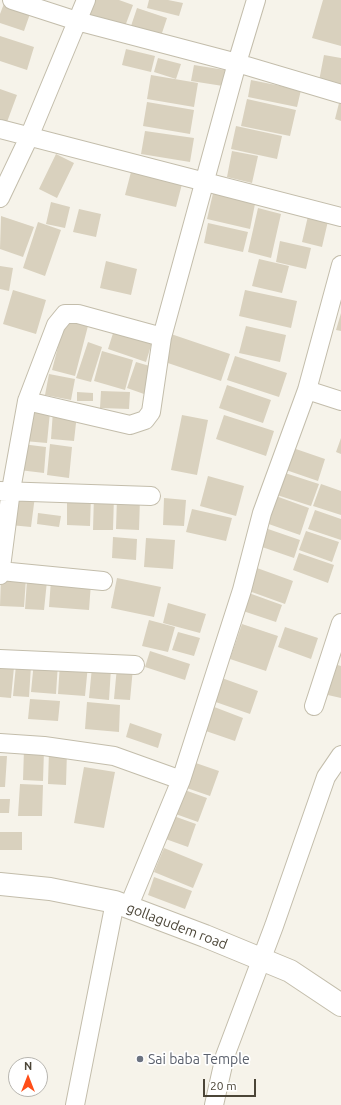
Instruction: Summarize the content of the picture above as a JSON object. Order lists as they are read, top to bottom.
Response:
{
  "streets": {
    "street": ["gollagudem road"]
  },
  "places": ["Sai baba Temple"],
  "scale_bar": "20 m",
  "north": "top"
}
